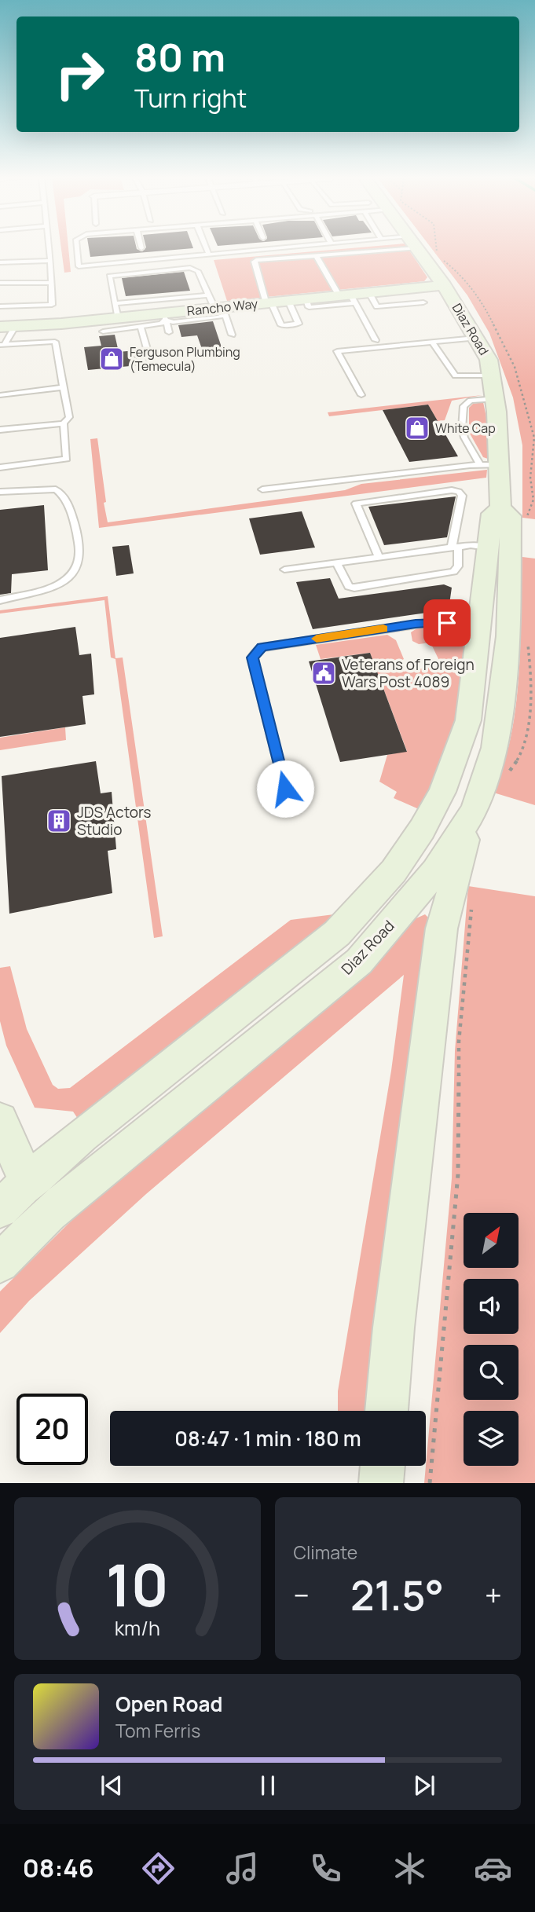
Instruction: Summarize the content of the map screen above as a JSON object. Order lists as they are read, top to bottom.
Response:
{
  "streets": {
    "main road": ["Rancho Way", "Diaz Road"]
  },
  "crossings": [
    ["Rancho Way", "Diaz Road"]
  ],
  "places": {
    "shop": ["Ferguson Plumbing (Temecula)", "White Cap"],
    "public building": ["Veterans of Foreign Wars Post 4089"],
    "building": ["JDS Actors Studio"]
  },
  "north": "top right",
  "page": {
    "turn": ["80 m", "Turn right"],
    "limit": "20",
    "trip": "08:47 · 1 min · 180 m",
    "tile": "Climate",
    "heat": ["−", "21.5°", "+"],
    "song": ["Open Road", "Tom Ferris"],
    "tabs": "08:46",
    "gauge": ["10", "km/h"]
  }
}
